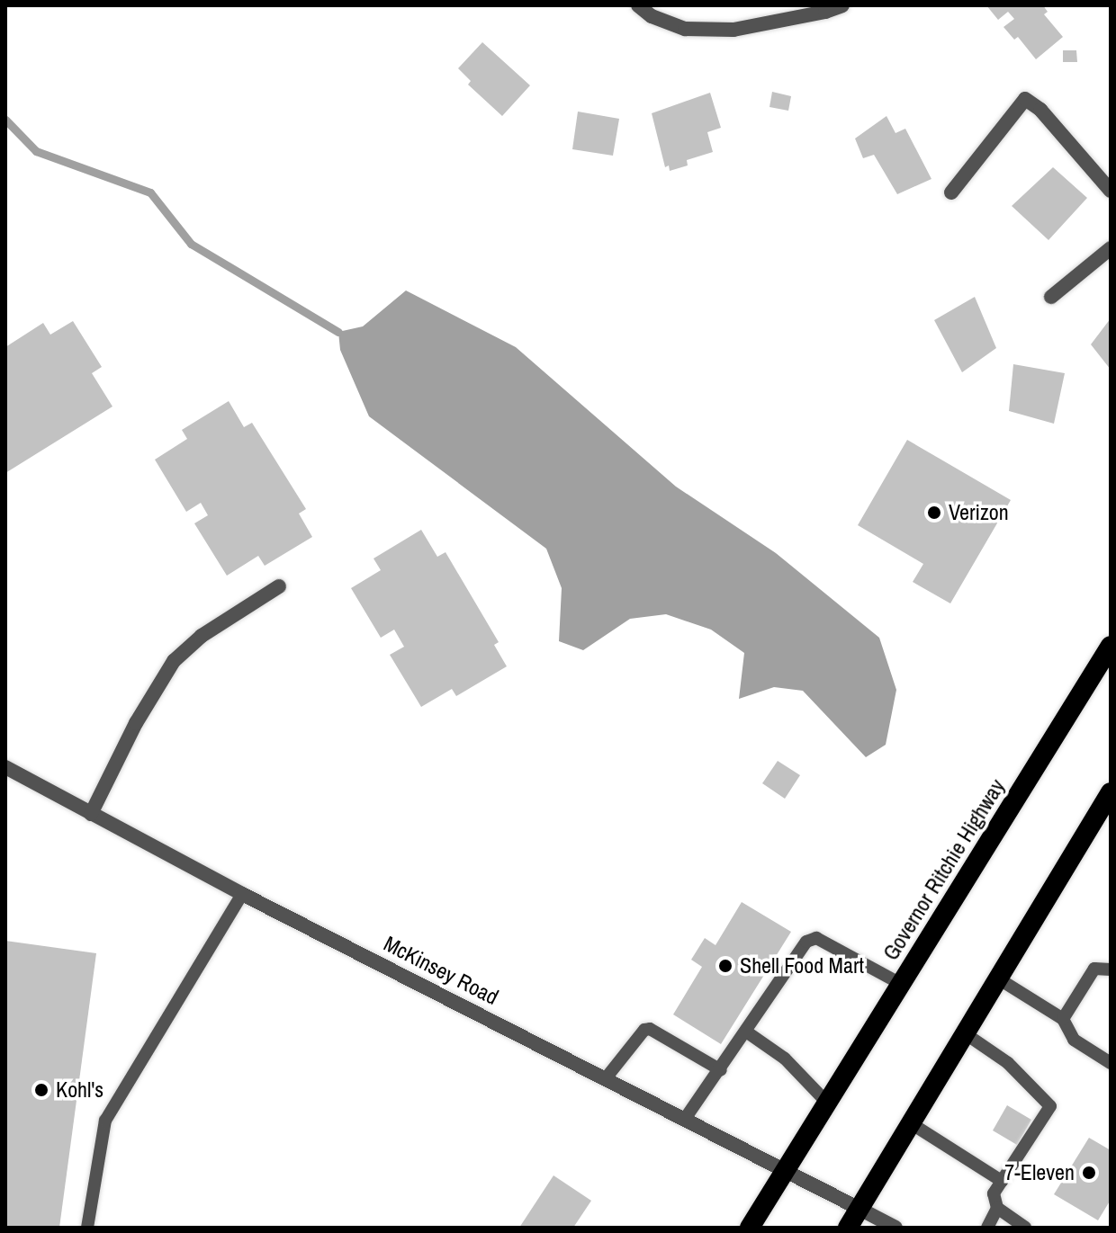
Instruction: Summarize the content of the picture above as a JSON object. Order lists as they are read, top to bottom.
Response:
{
  "streets": {
    "highway": ["Governor Ritchie Highway"],
    "street": ["McKinsey Road"]
  },
  "crossings": [
    ["Governor Ritchie Highway", "McKinsey Road"]
  ],
  "places": [
    "Verizon",
    "Shell Food Mart",
    "Kohl's",
    "7-Eleven"
  ]
}
